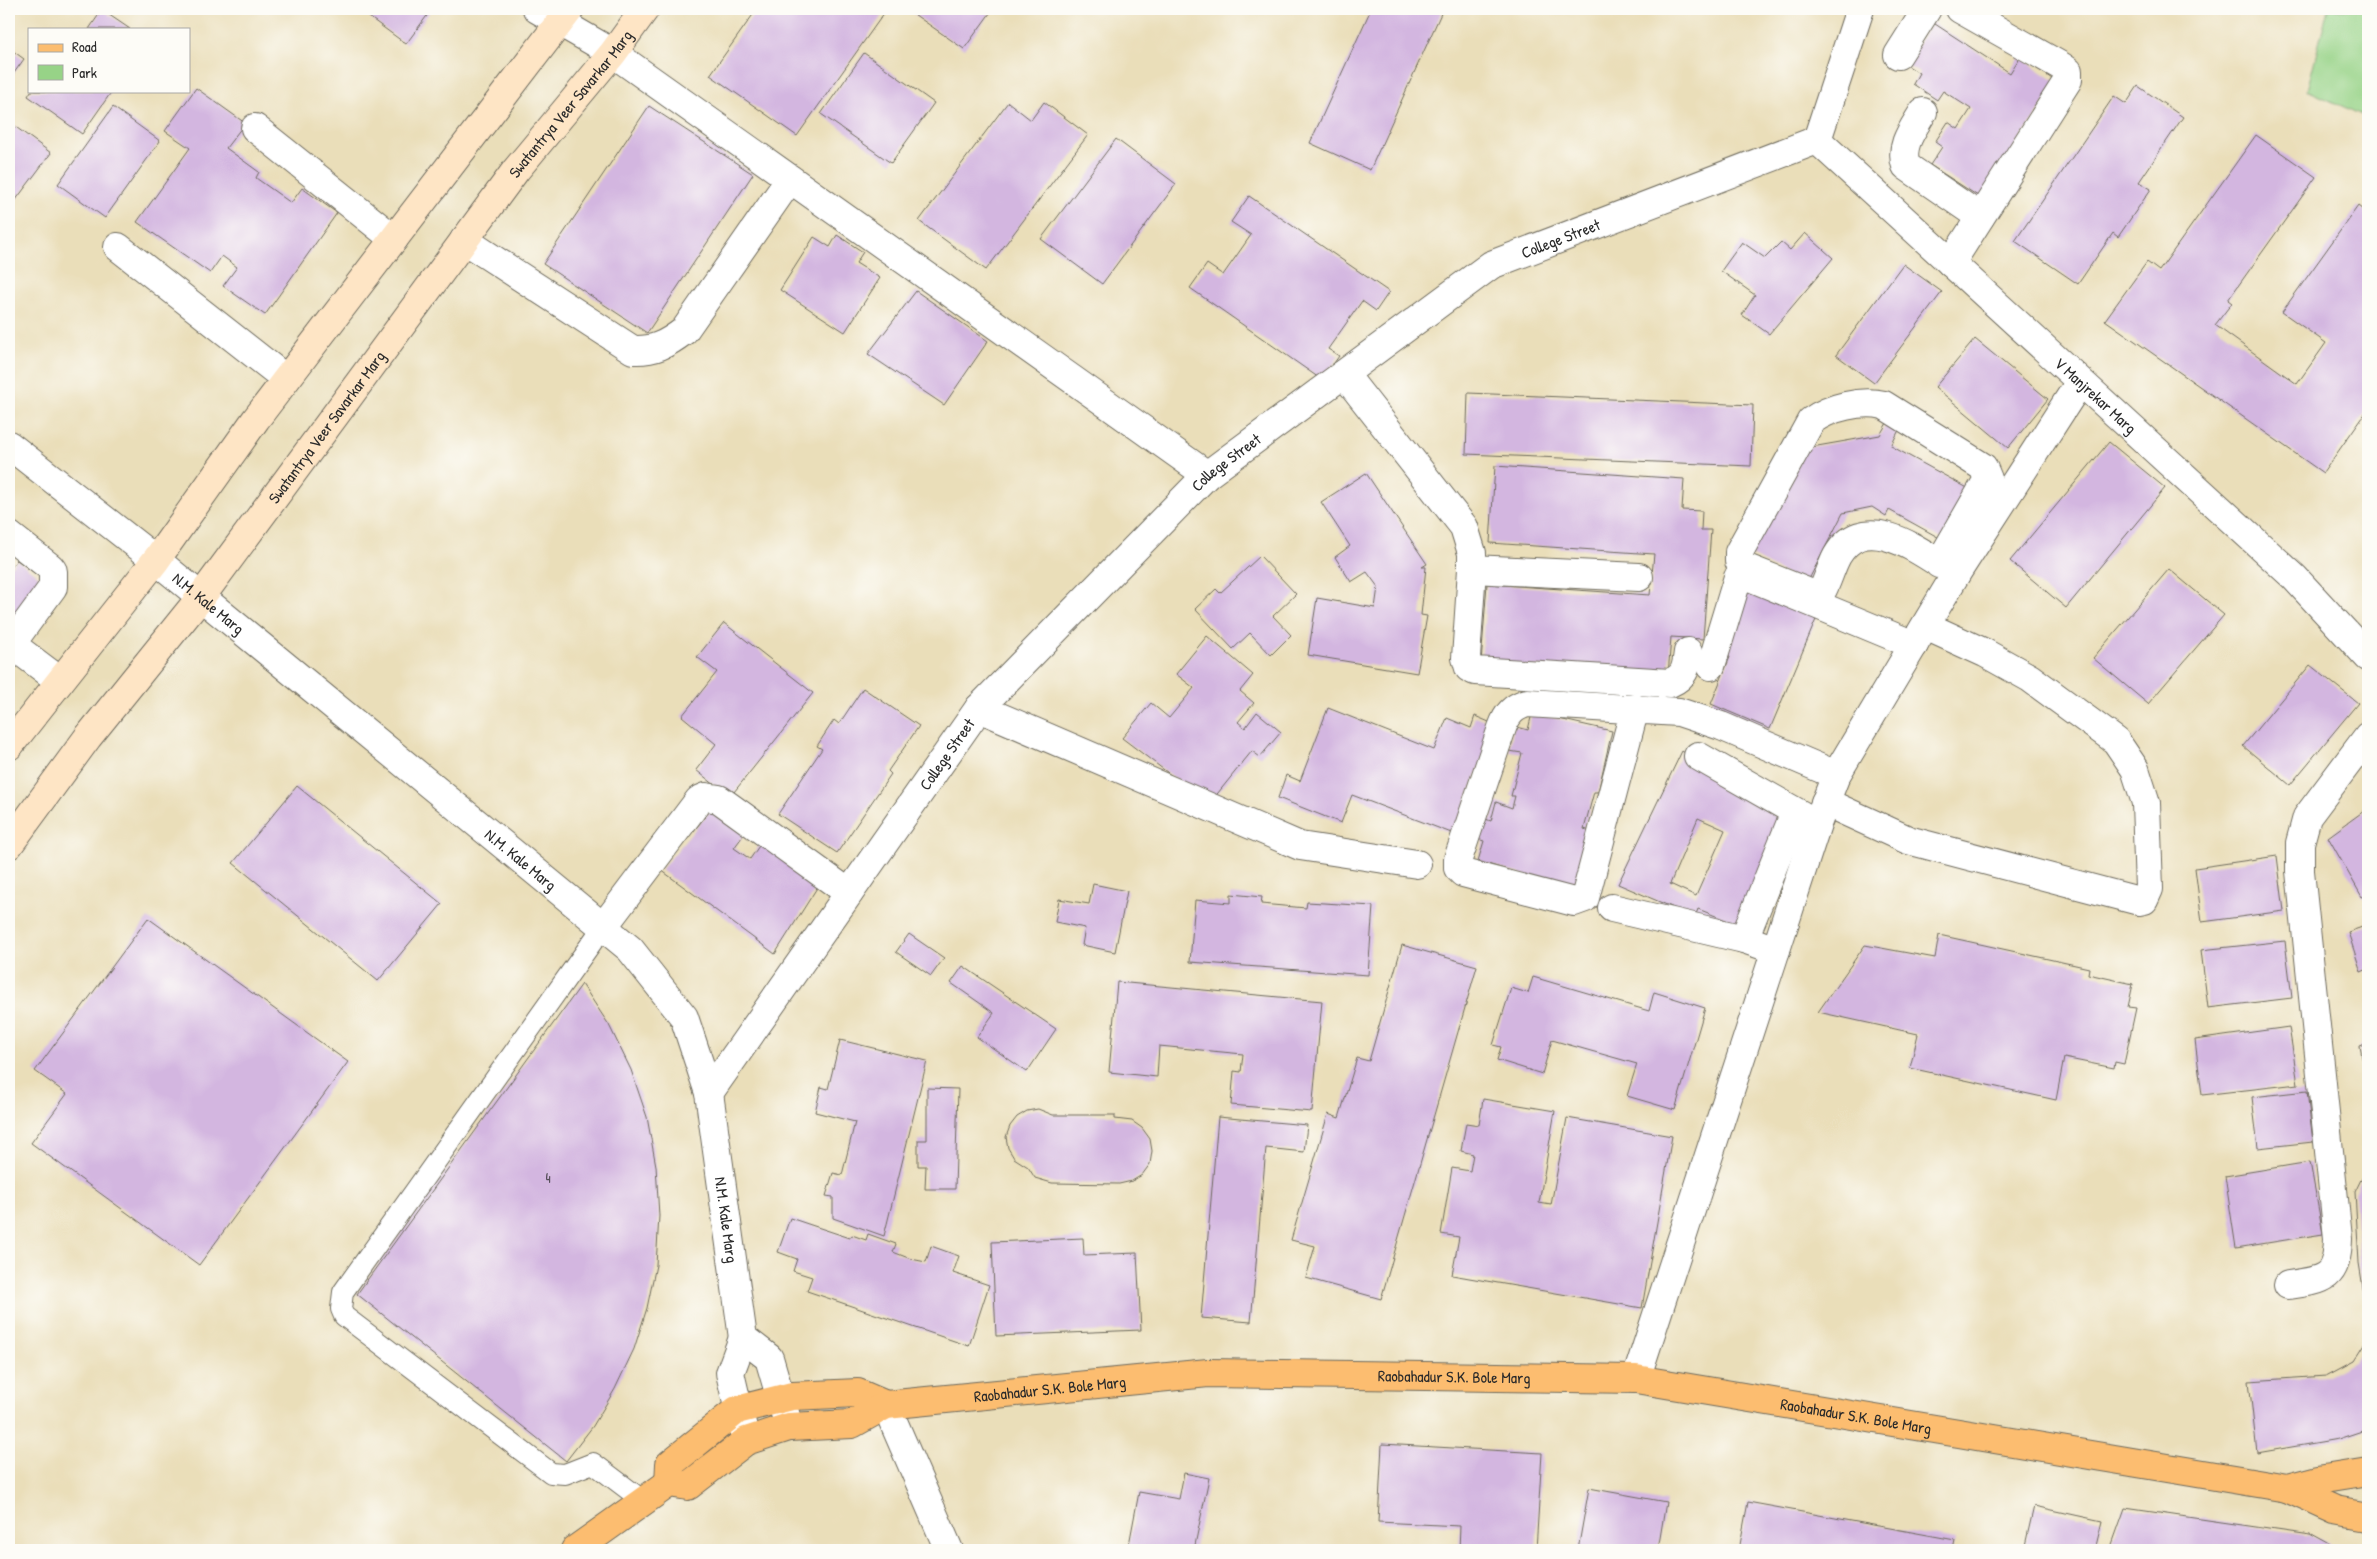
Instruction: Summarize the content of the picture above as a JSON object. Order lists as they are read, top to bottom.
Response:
{
  "streets": {
    "main road": ["Swatantrya Veer Savarkar Marg", "Raobahadur S.K. Bole Marg"],
    "street": ["College Street", "V Manjrekar Marg", "N.M. Kale Marg"]
  },
  "crossings": [
    ["Swatantrya Veer Savarkar Marg", "N.M. Kale Marg"],
    ["College Street", "V Manjrekar Marg"],
    ["College Street", "N.M. Kale Marg"]
  ],
  "house_numbers": ["4"],
  "legend": ["Road", "Park"]
}
